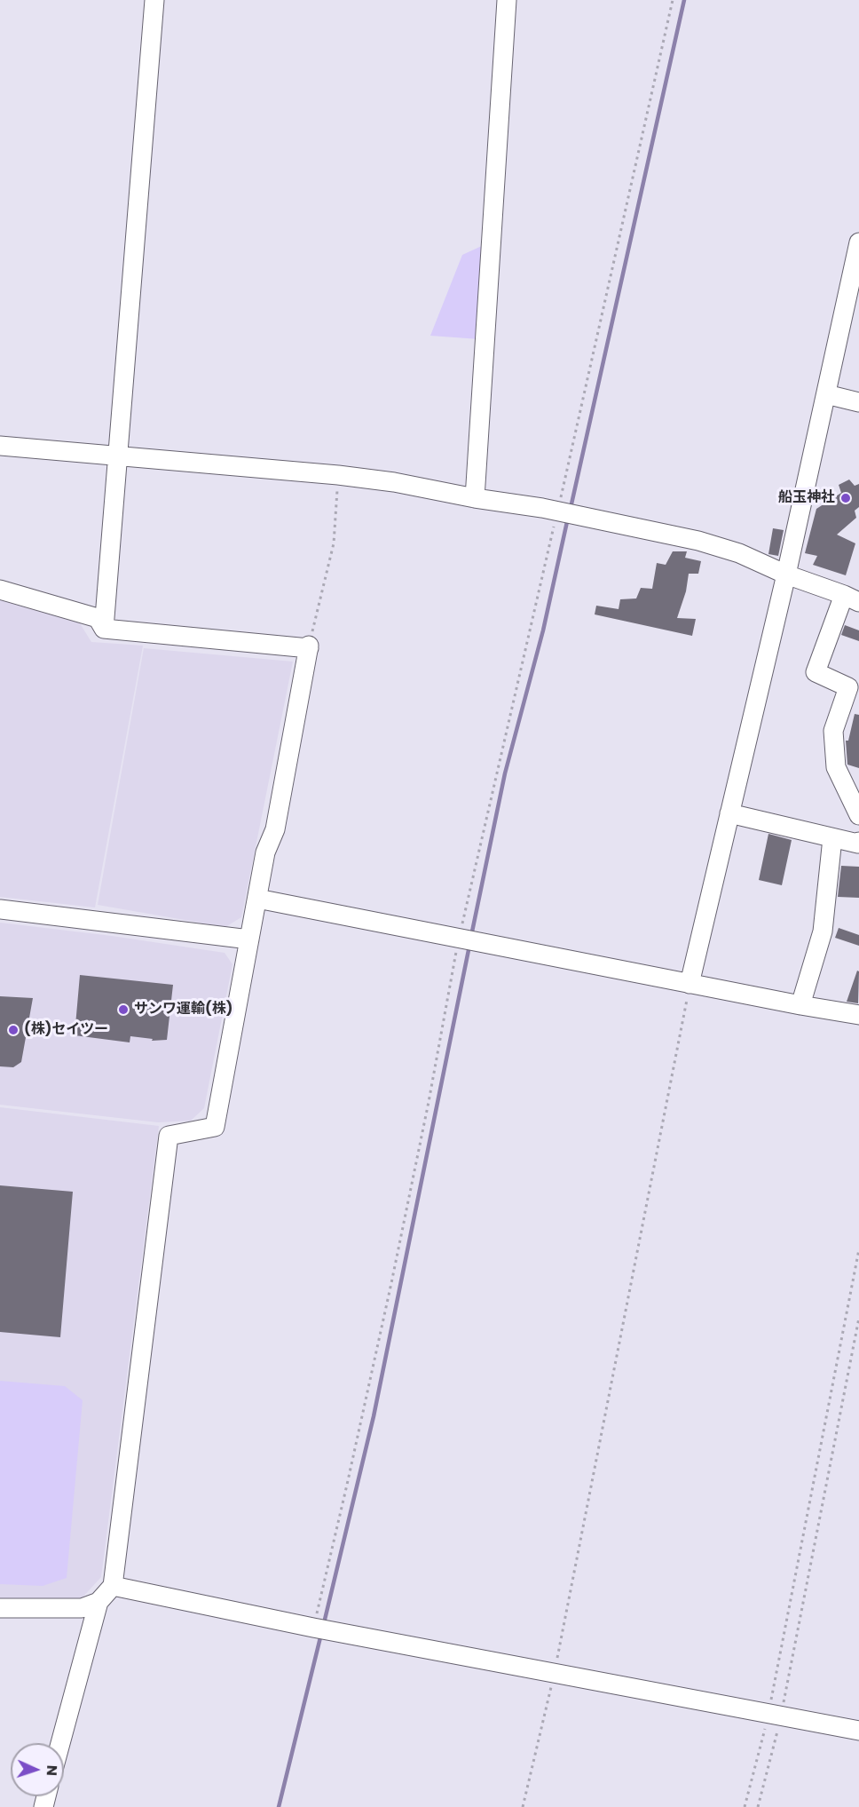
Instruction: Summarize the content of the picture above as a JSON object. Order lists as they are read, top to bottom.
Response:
{
  "places": ["船玉神社", "サンワ運輸(株)", "(株)セイツー"],
  "north": "right"
}
